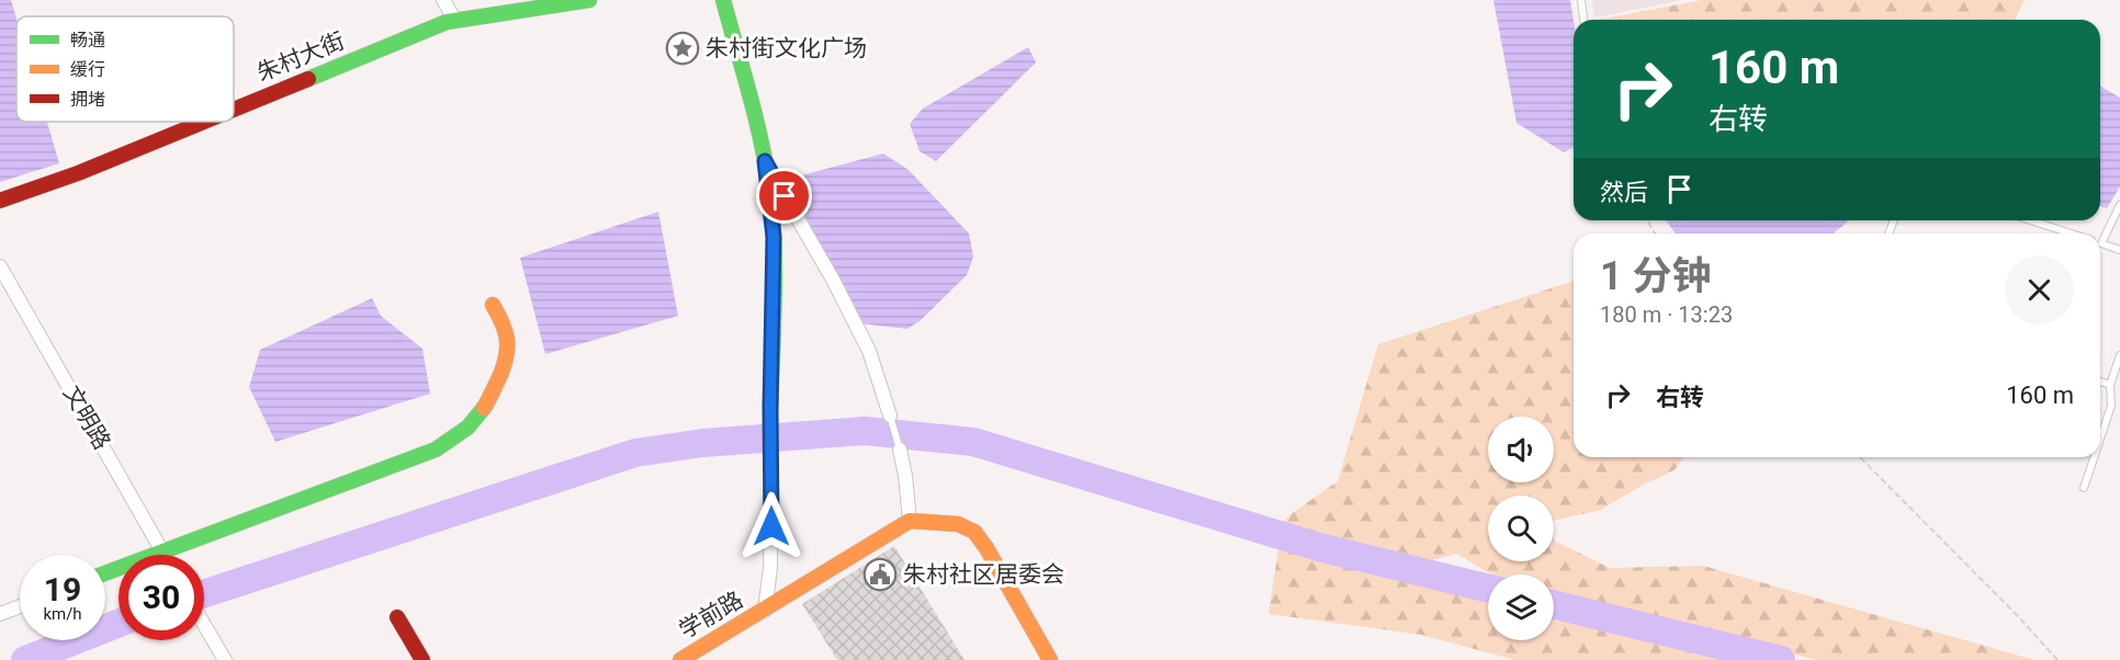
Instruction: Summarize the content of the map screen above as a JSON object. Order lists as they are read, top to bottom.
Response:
{
  "streets": {
    "street": ["朱村大街", "文明路", "学前路"]
  },
  "places": {
    "place": ["朱村街文化广场"],
    "public building": ["朱村社区居委会"]
  },
  "legend": ["畅通", "缓行", "拥堵"],
  "page": {
    "turn": ["160 m", "右转"],
    "then": "然后",
    "heading": ["1 分钟", "180 m · 13:23"],
    "list": [
      {
        "name": "右转",
        "value": "160 m"
      }
    ],
    "speed": "19 km/h",
    "limit": "30"
  }
}
